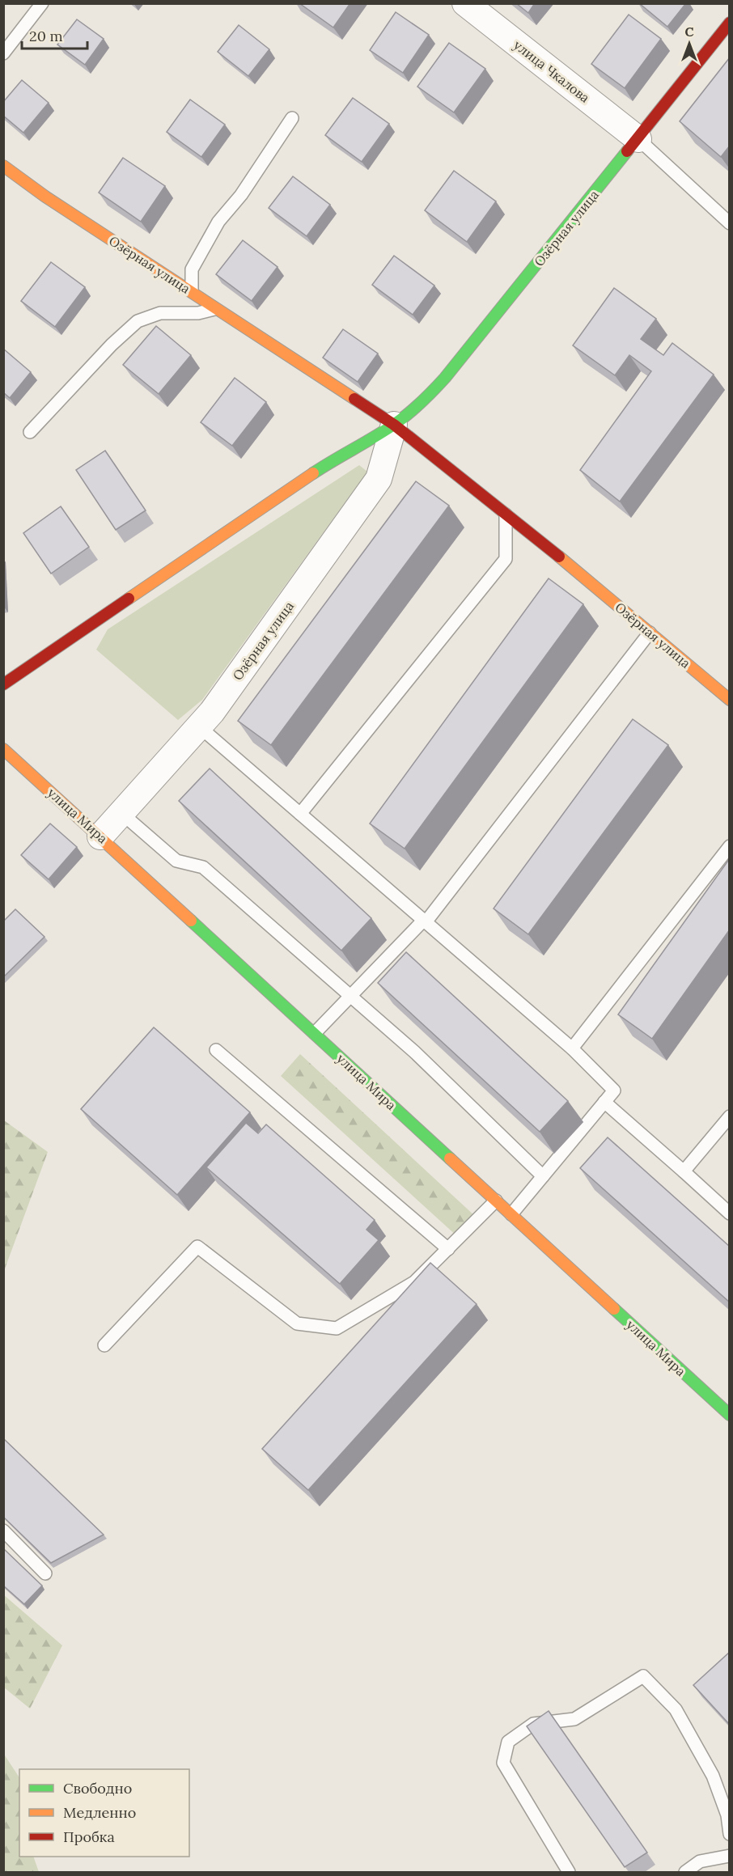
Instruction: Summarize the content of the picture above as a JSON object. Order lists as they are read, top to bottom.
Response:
{
  "streets": {
    "street": ["улица Чкалова", "Озёрная улица", "улица Мира"]
  },
  "crossings": [
    ["улица Чкалова", "Озёрная улица"],
    ["Озёрная улица", "улица Мира"]
  ],
  "legend": ["Свободно", "Медленно", "Пробка"],
  "scale_bar": "20 m",
  "north": "top"
}
